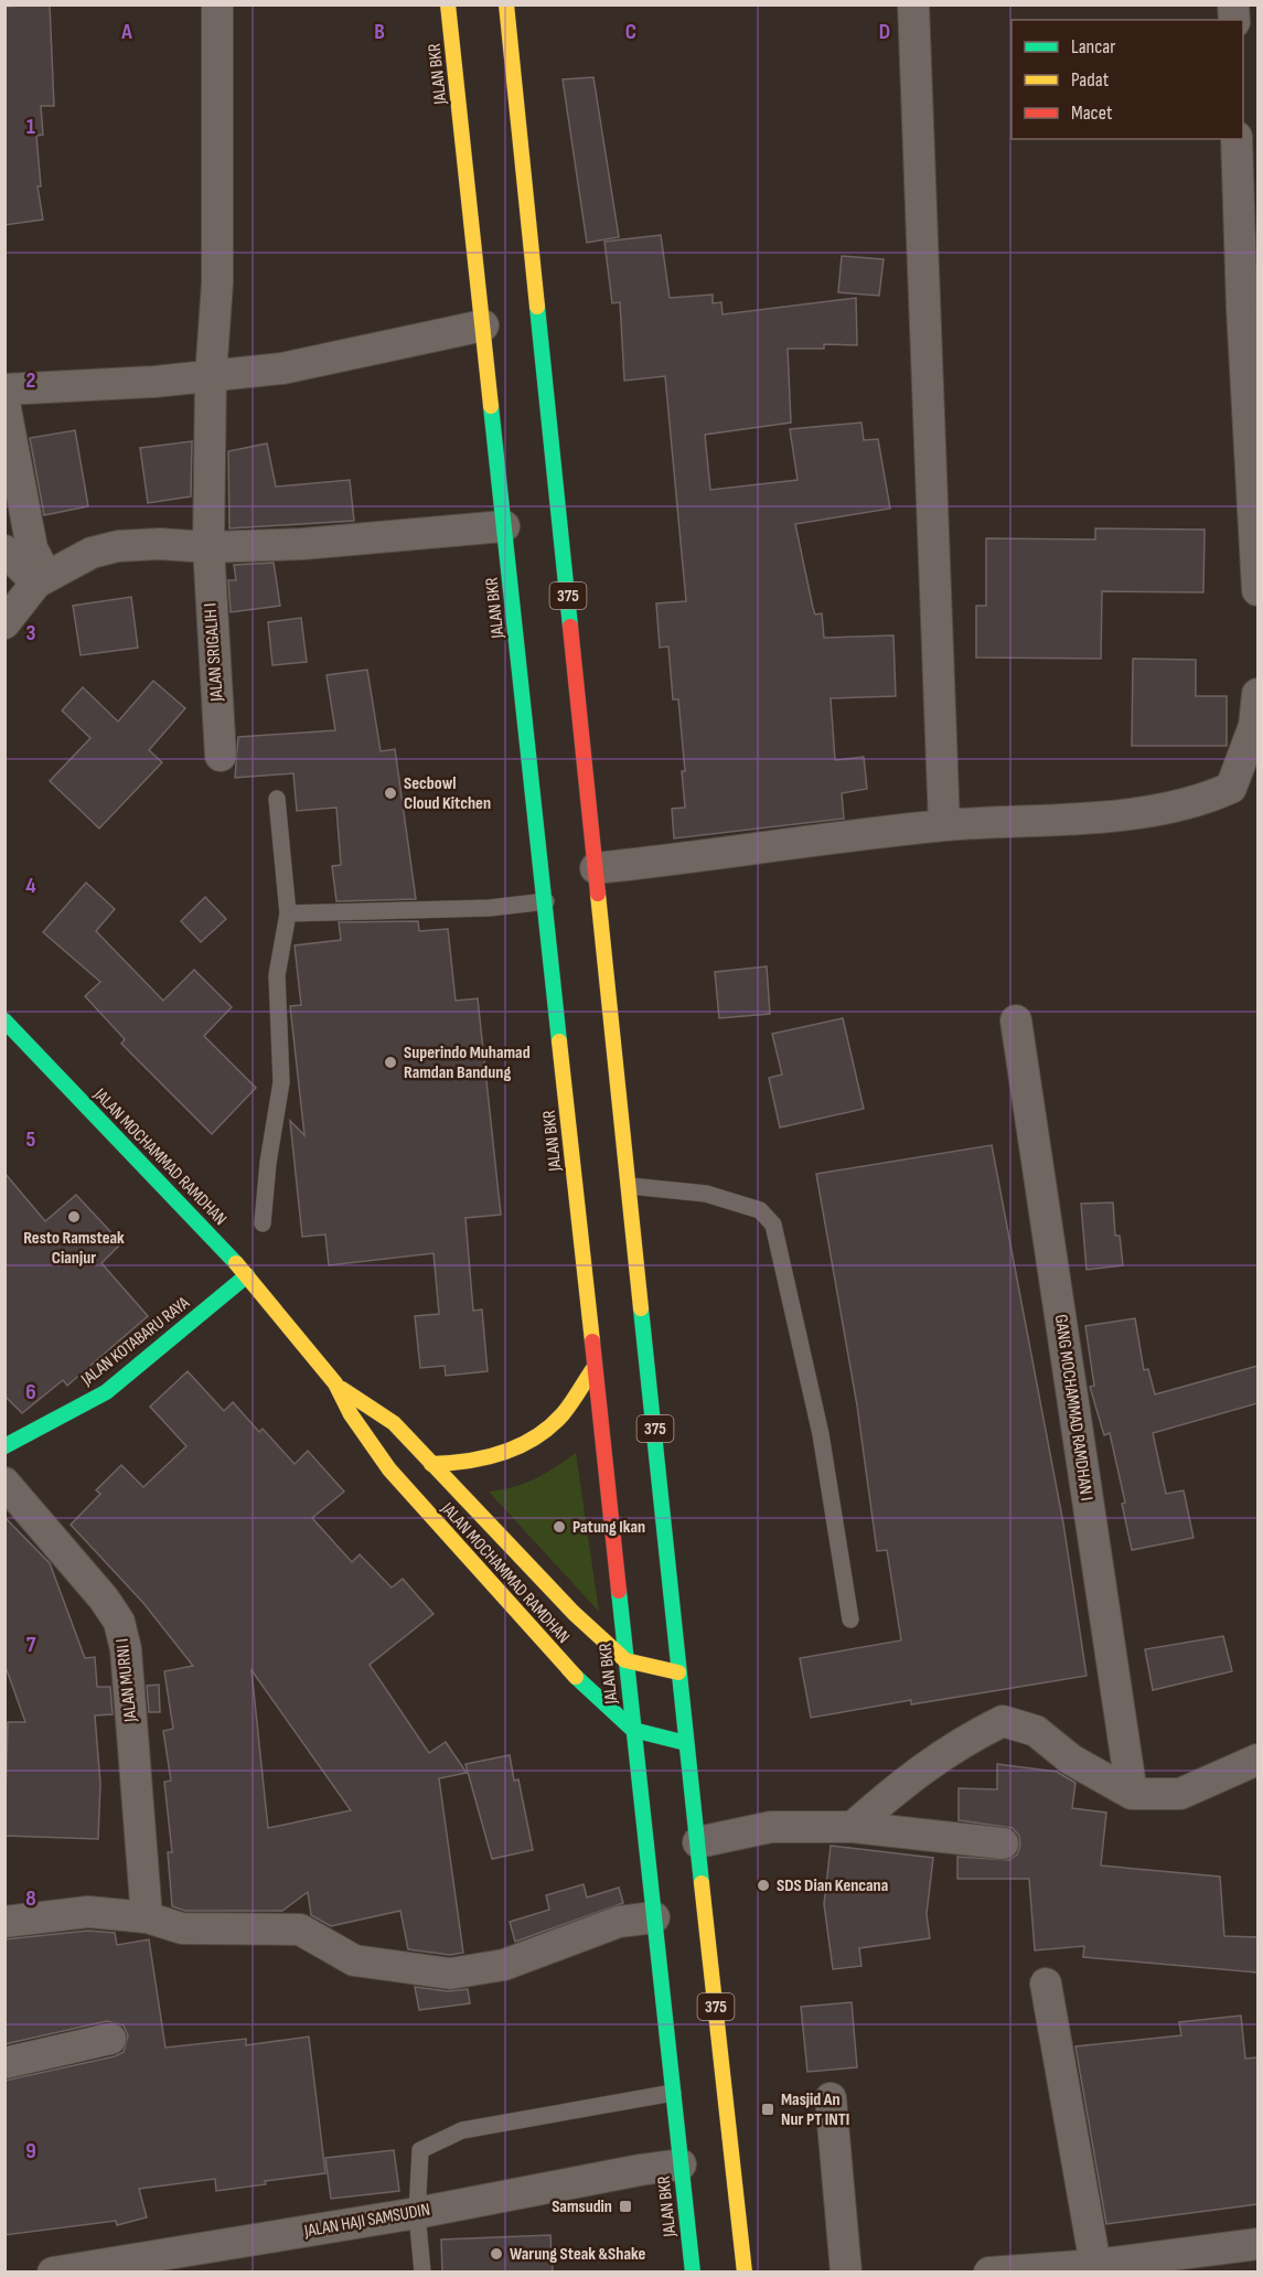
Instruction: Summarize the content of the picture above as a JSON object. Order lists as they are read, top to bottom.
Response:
{
  "streets": {
    "main road": [
      "JALAN BKR",
      "375",
      "JALAN MOCHAMMAD RAMDHAN",
      "JALAN KOTABARU RAYA"
    ],
    "street": [
      "JALAN SRIGALIH I",
      "GANG MOCHAMMAD RAMDHAN I",
      "JALAN MURNI I",
      "JALAN HAJI SAMSUDIN"
    ]
  },
  "crossings": [
    ["JALAN BKR", "JALAN MOCHAMMAD RAMDHAN"],
    ["JALAN BKR", "JALAN HAJI SAMSUDIN"],
    ["375", "JALAN MOCHAMMAD RAMDHAN"],
    ["JALAN MOCHAMMAD RAMDHAN", "JALAN KOTABARU RAYA"]
  ],
  "places": {
    "other": [
      "Secbowl Cloud Kitchen",
      "Superindo Muhamad Ramdan Bandung",
      "Resto Ramsteak Cianjur",
      "Patung Ikan",
      "SDS Dian Kencana",
      "Warung Steak &Shake"
    ],
    "transit": ["Masjid An Nur PT INTI", "Samsudin"]
  },
  "legend": ["Lancar", "Padat", "Macet"],
  "grid": {
    "columns": [
      "A",
      "B",
      "C",
      "D"
    ],
    "rows": [
      "1",
      "2",
      "3",
      "4",
      "5",
      "6",
      "7",
      "8",
      "9"
    ]
  }
}
